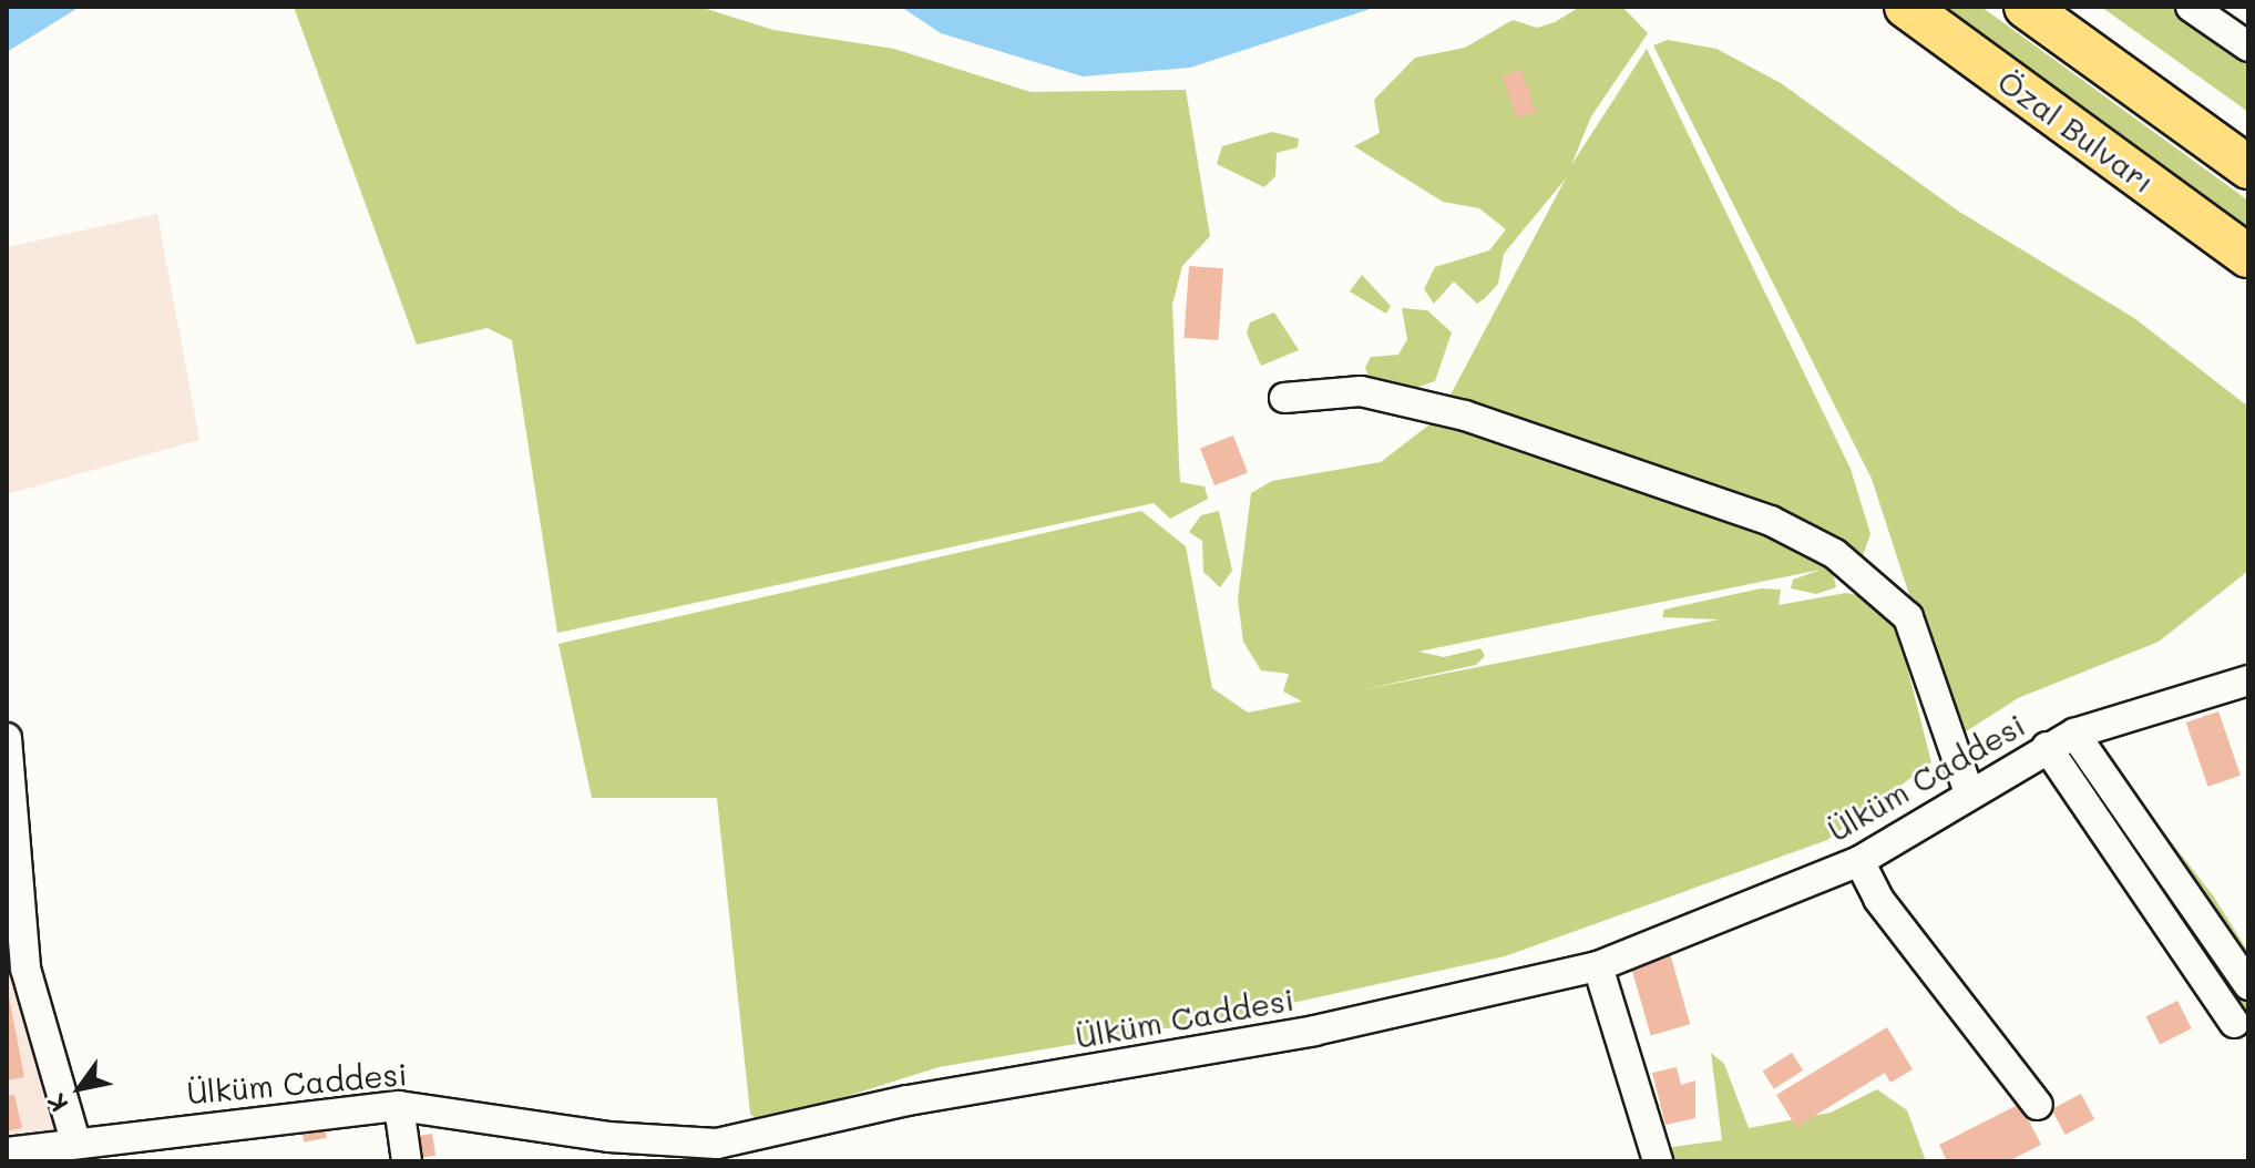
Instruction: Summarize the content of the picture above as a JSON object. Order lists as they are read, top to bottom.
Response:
{
  "streets": {
    "highway": ["Özal Bulvarı"],
    "street": ["Ülküm Caddesi"]
  },
  "north": "bottom left"
}
